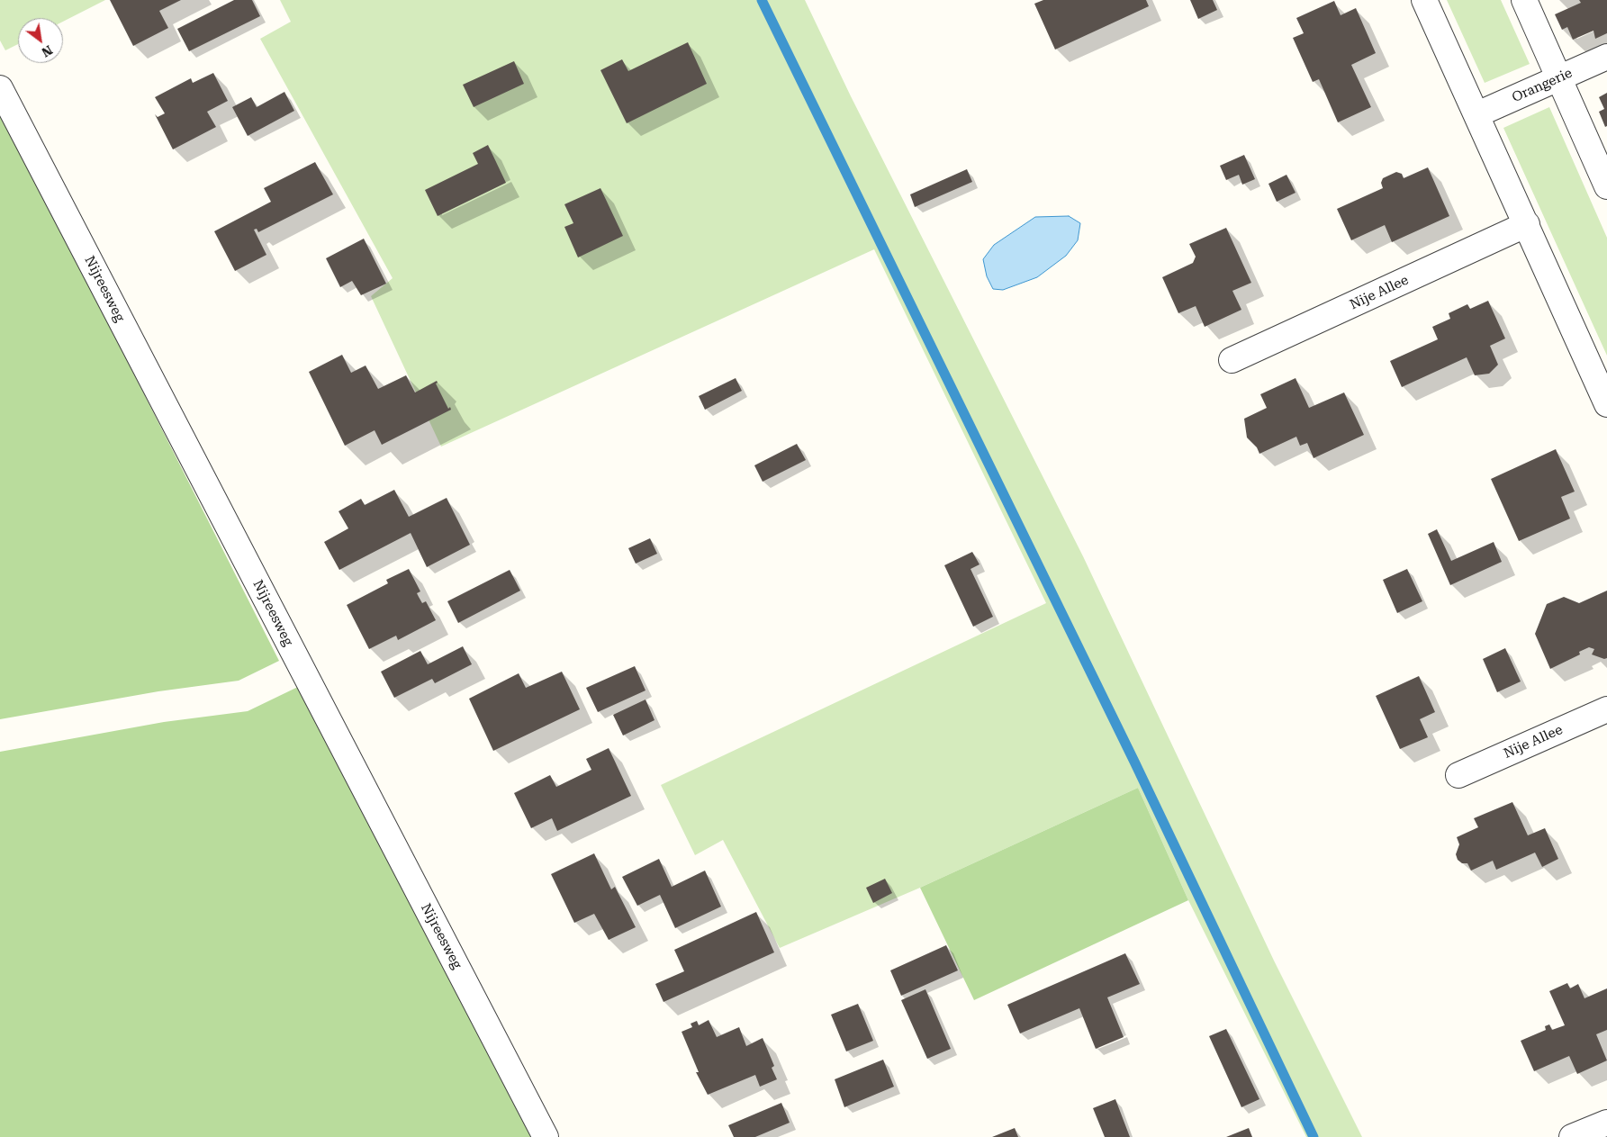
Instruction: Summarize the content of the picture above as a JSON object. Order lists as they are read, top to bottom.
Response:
{
  "streets": {
    "street": ["Orangerie", "Nijreesweg", "Nije Allee"]
  },
  "north": "bottom right"
}
